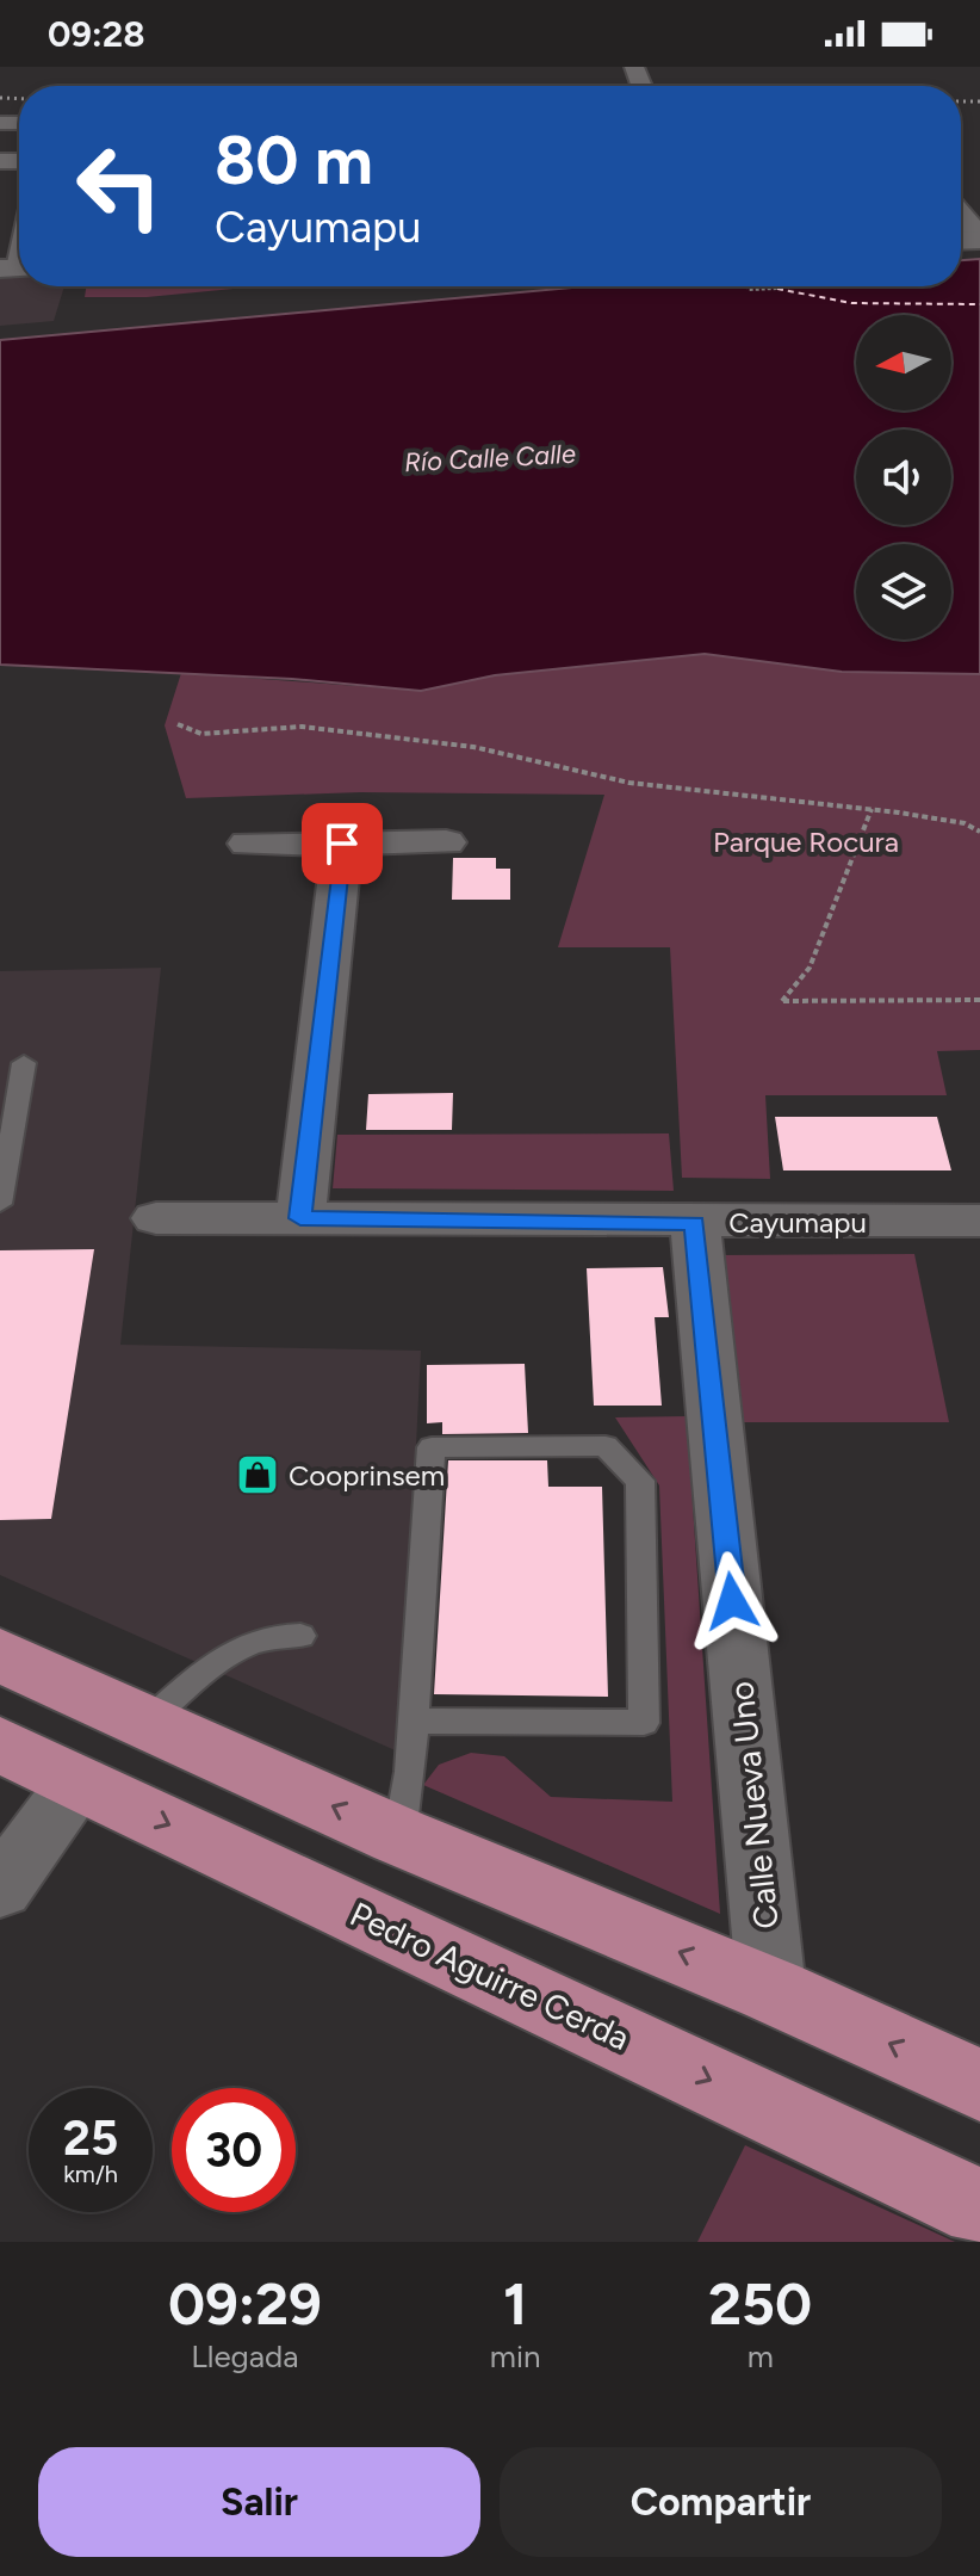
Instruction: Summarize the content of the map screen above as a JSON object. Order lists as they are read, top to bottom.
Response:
{
  "streets": {
    "highway": ["Pedro Aguirre Cerda"],
    "street": ["Cayumapu", "Calle Nueva Uno"]
  },
  "crossings": [
    ["Cayumapu", "Calle Nueva Uno"]
  ],
  "water": ["Río Calle Calle"],
  "parks": ["Parque Rocura"],
  "places": {
    "shop": ["Cooprinsem"]
  },
  "north": "left",
  "page": {
    "status": "09:28",
    "turn": ["80 m", "Cayumapu"],
    "speed": "25 km/h",
    "limit": "30",
    "eta": [
      "09:29",
      "Llegada",
      "1",
      "min",
      "250",
      "m"
    ],
    "buttons": ["Salir", "Compartir"]
  }
}
